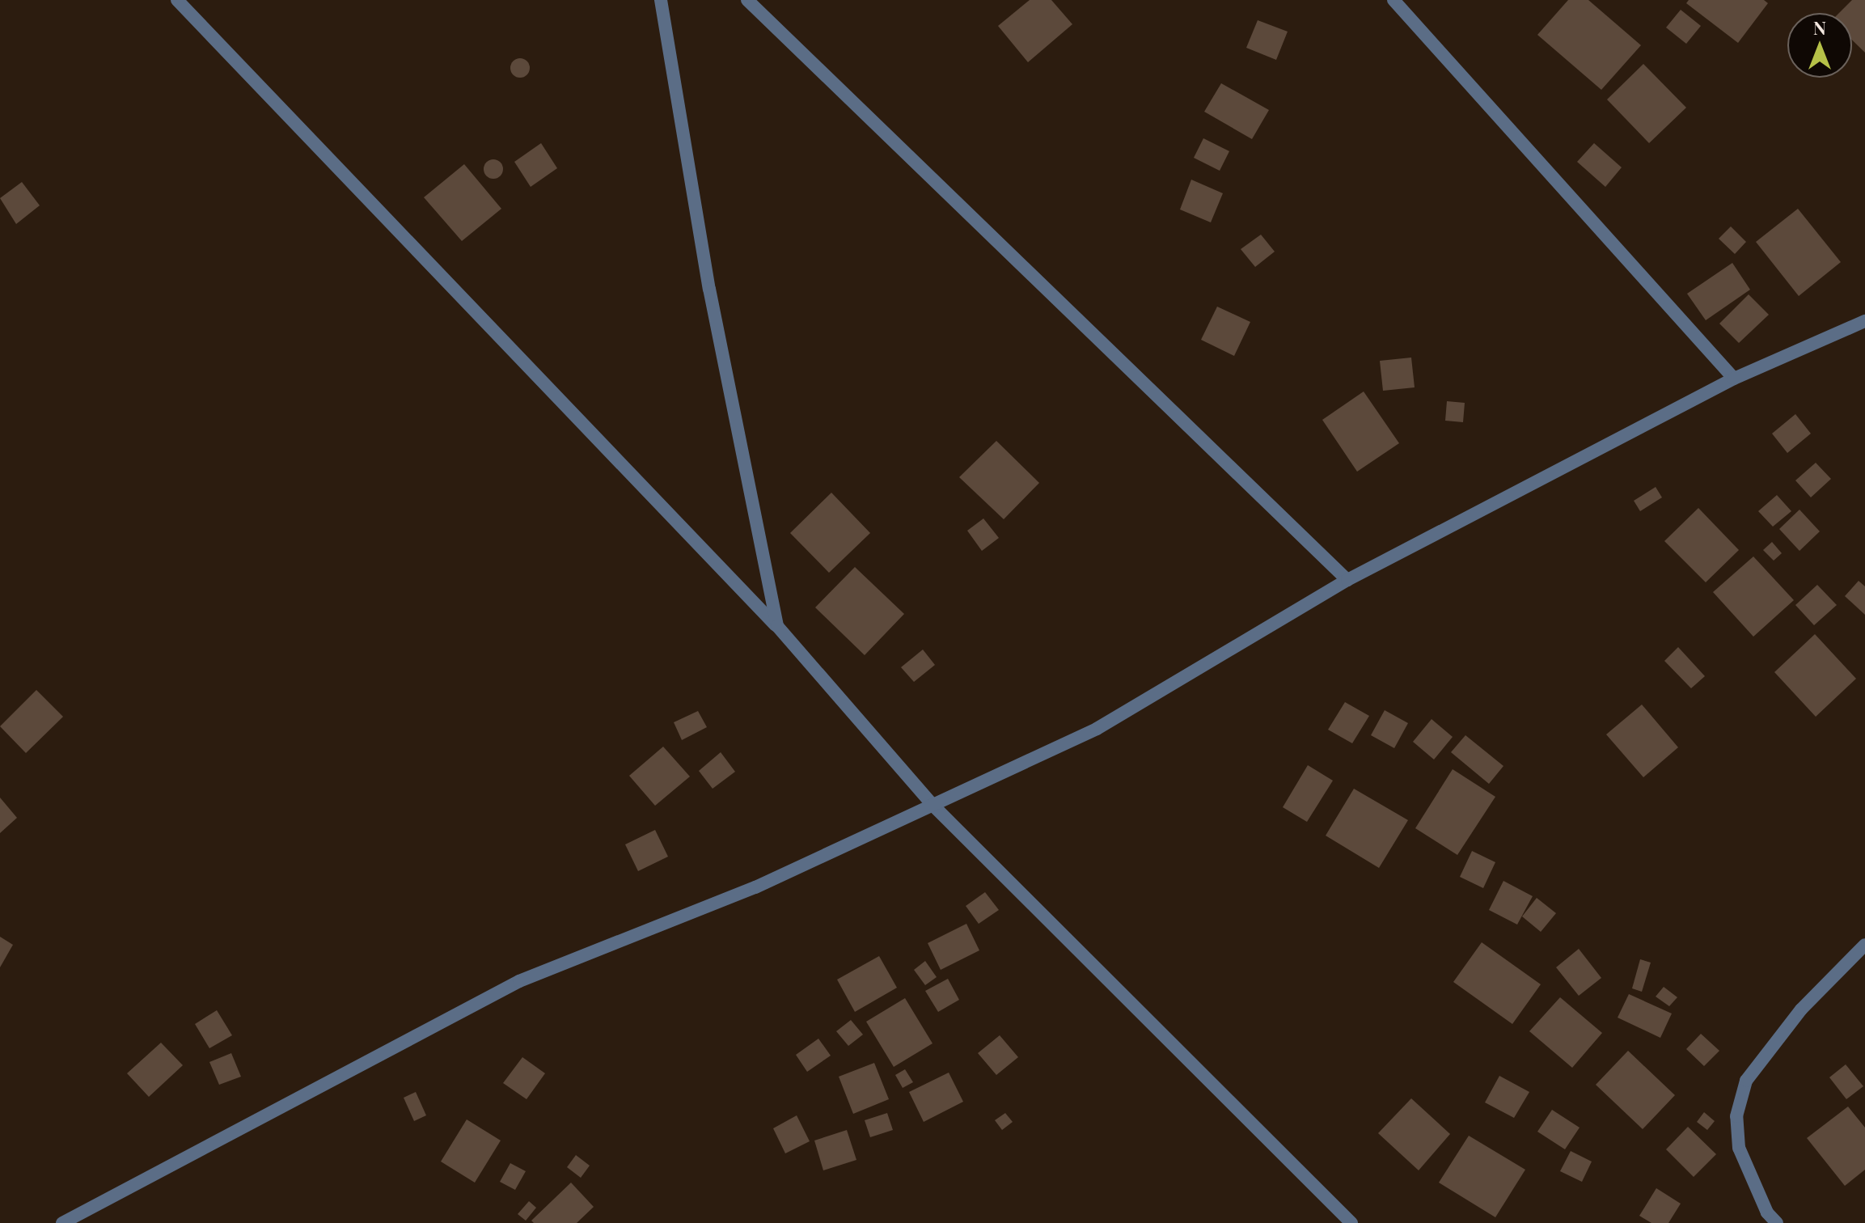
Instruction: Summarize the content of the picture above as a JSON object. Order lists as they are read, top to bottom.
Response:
{
  "north": "top"
}
